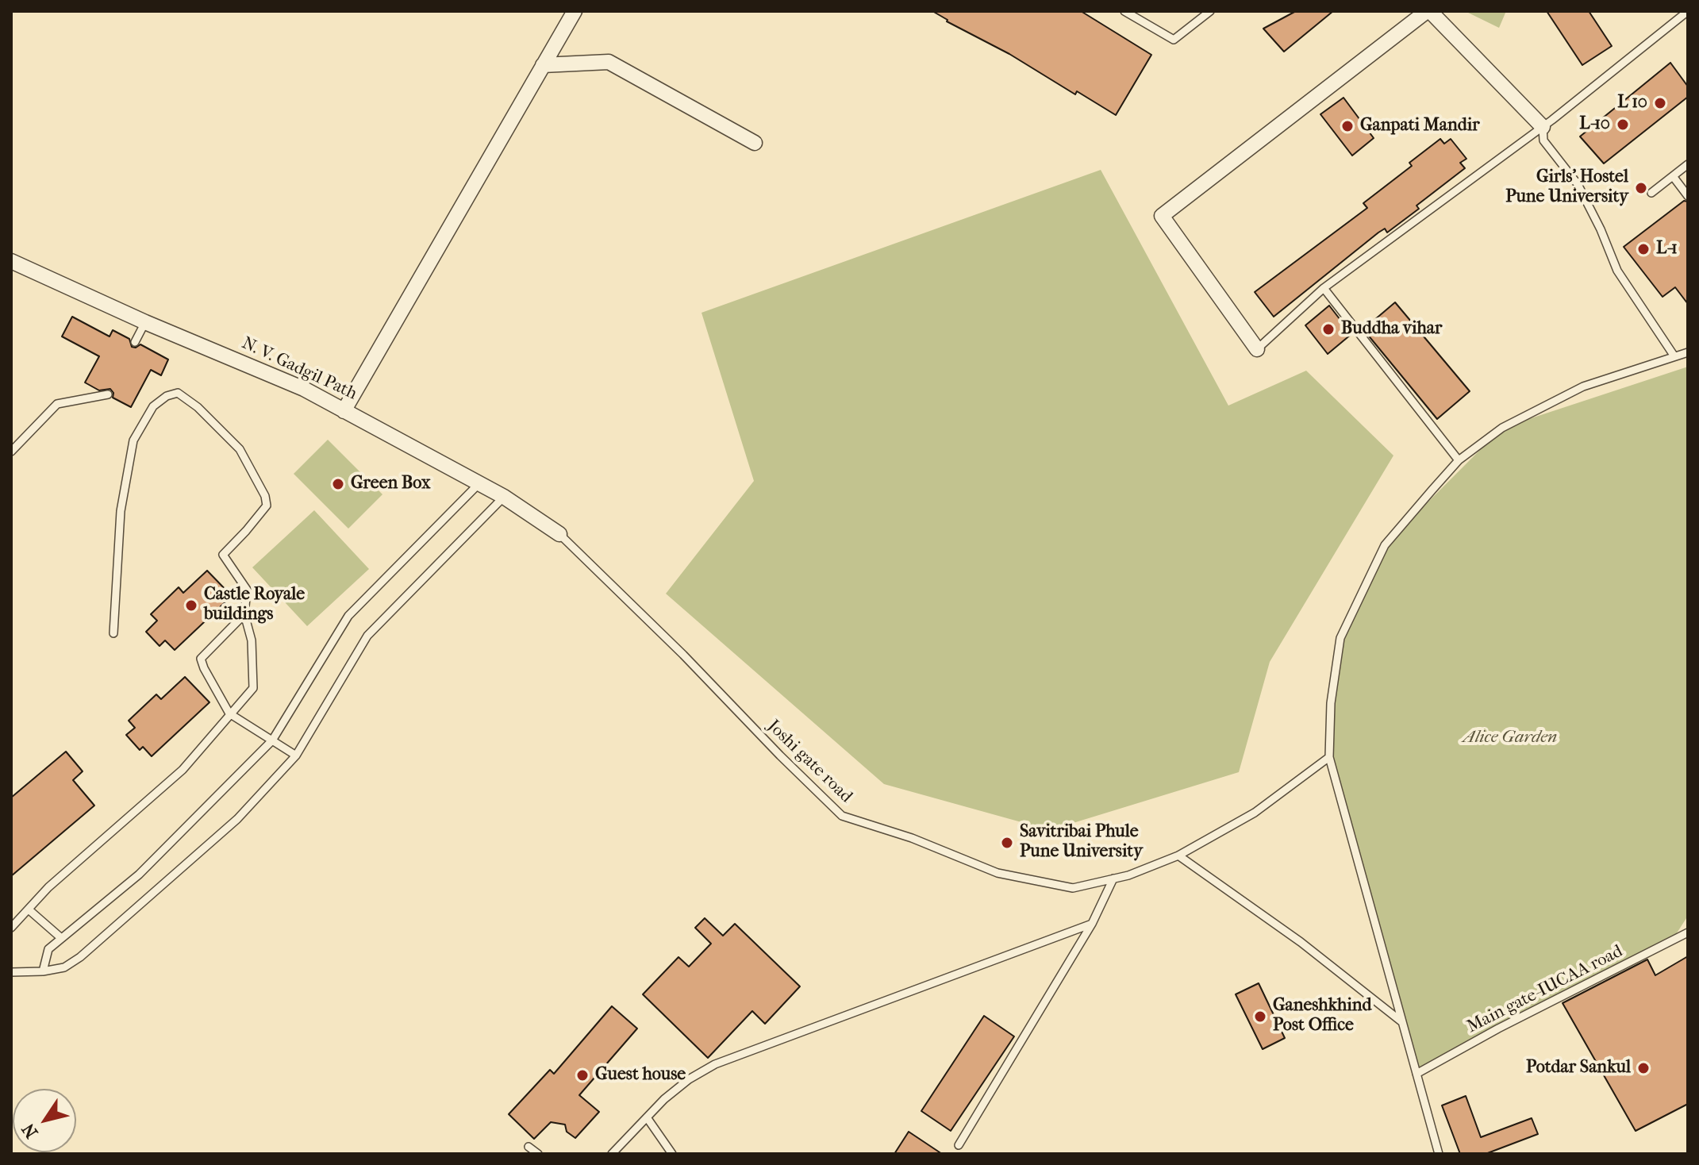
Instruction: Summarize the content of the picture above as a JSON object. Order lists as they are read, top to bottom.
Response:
{
  "streets": {
    "street": ["N. V. Gadgil Path"],
    "lane": ["Joshi gate road", "Main gate-IUCAA road"]
  },
  "crossings": [
    ["N. V. Gadgil Path", "Joshi gate road"]
  ],
  "parks": ["Alice Garden"],
  "places": [
    "L 10",
    "L-10",
    "Ganpati Mandir",
    "Girls' Hostel Pune University",
    "L-1",
    "Buddha vihar",
    "Green Box",
    "Castle Royale buildings",
    "Savitribai Phule Pune University",
    "Ganeshkhind Post Office",
    "Potdar Sankul",
    "Guest house"
  ],
  "north": "bottom left"
}
